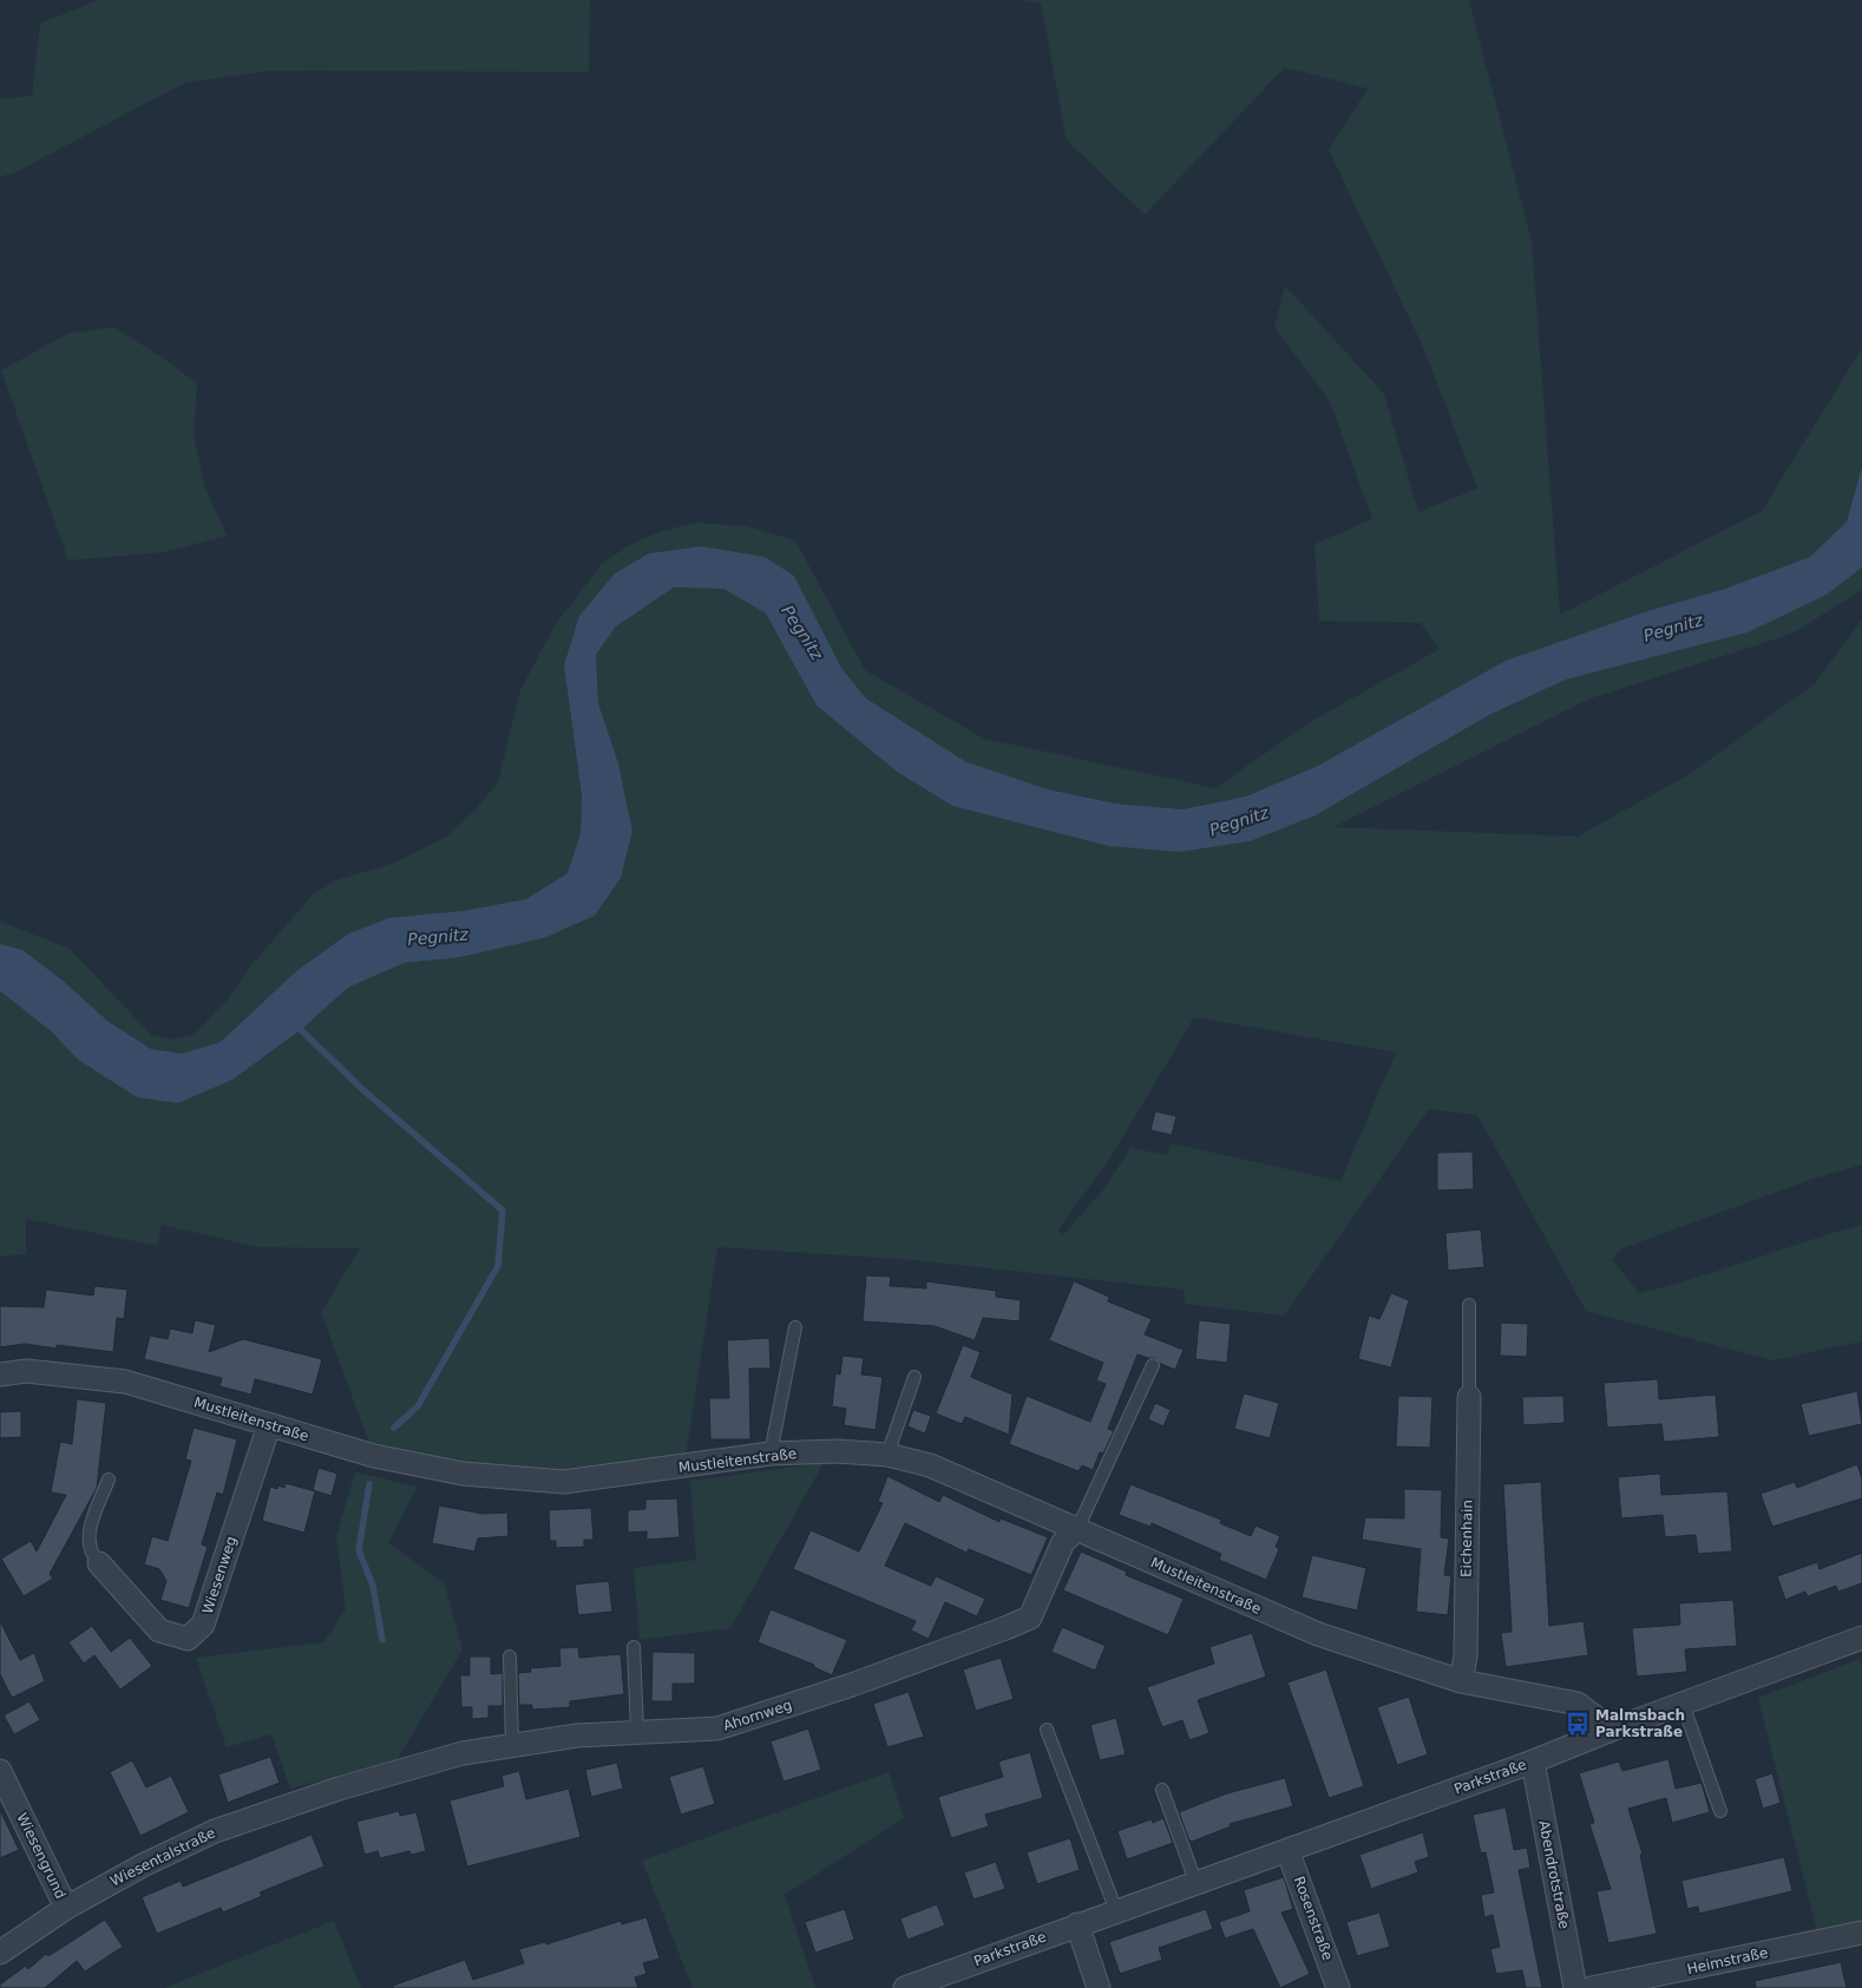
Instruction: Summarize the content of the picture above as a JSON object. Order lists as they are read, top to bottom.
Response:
{
  "streets": {
    "street": [
      "Mustleitenstraße",
      "Eichenhain",
      "Wiesenweg",
      "Ahornweg",
      "Parkstraße",
      "Wiesengrund",
      "Wiesentalstraße",
      "Abendrotstraße",
      "Rosenstraße",
      "Heimstraße"
    ]
  },
  "crossings": [
    ["Mustleitenstraße", "Eichenhain"],
    ["Mustleitenstraße", "Wiesenweg"],
    ["Mustleitenstraße", "Ahornweg"],
    ["Mustleitenstraße", "Parkstraße"],
    ["Ahornweg", "Wiesentalstraße"],
    ["Parkstraße", "Abendrotstraße"],
    ["Parkstraße", "Rosenstraße"],
    ["Wiesengrund", "Wiesentalstraße"]
  ],
  "water": ["Pegnitz"],
  "places": {
    "bus stop": ["Malmsbach Parkstraße"]
  }
}
